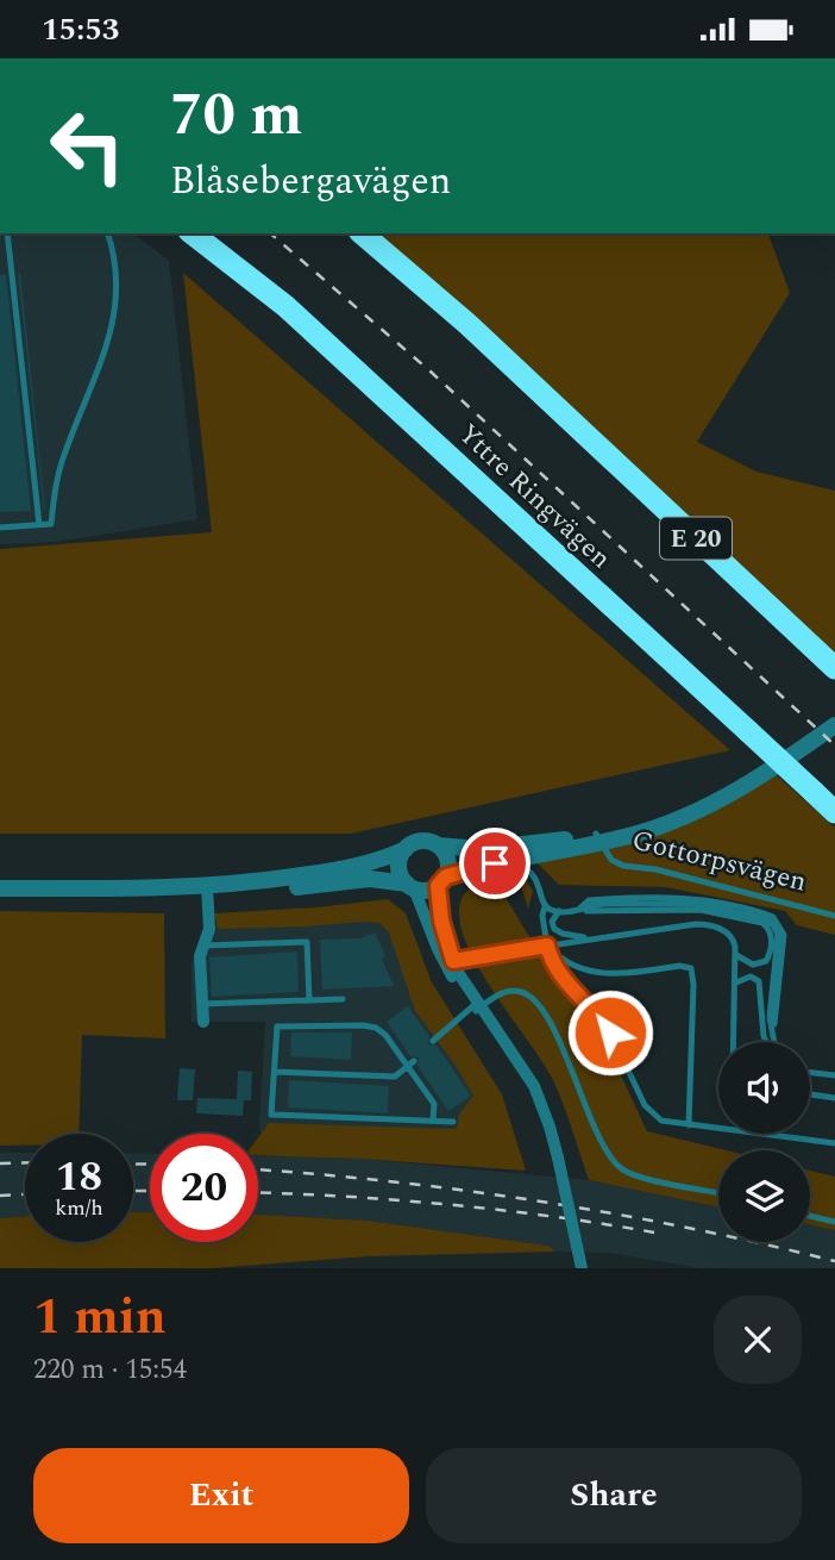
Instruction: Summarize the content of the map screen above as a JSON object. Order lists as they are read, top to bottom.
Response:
{
  "streets": {
    "highway": ["Yttre Ringvägen", "E 20"],
    "street": ["Gottorpsvägen"]
  },
  "page": {
    "status": "15:53",
    "turn": ["70 m", "Blåsebergavägen"],
    "speed": "18 km/h",
    "limit": "20",
    "heading": ["1 min", "220 m · 15:54"],
    "buttons": ["Exit", "Share"]
  }
}
